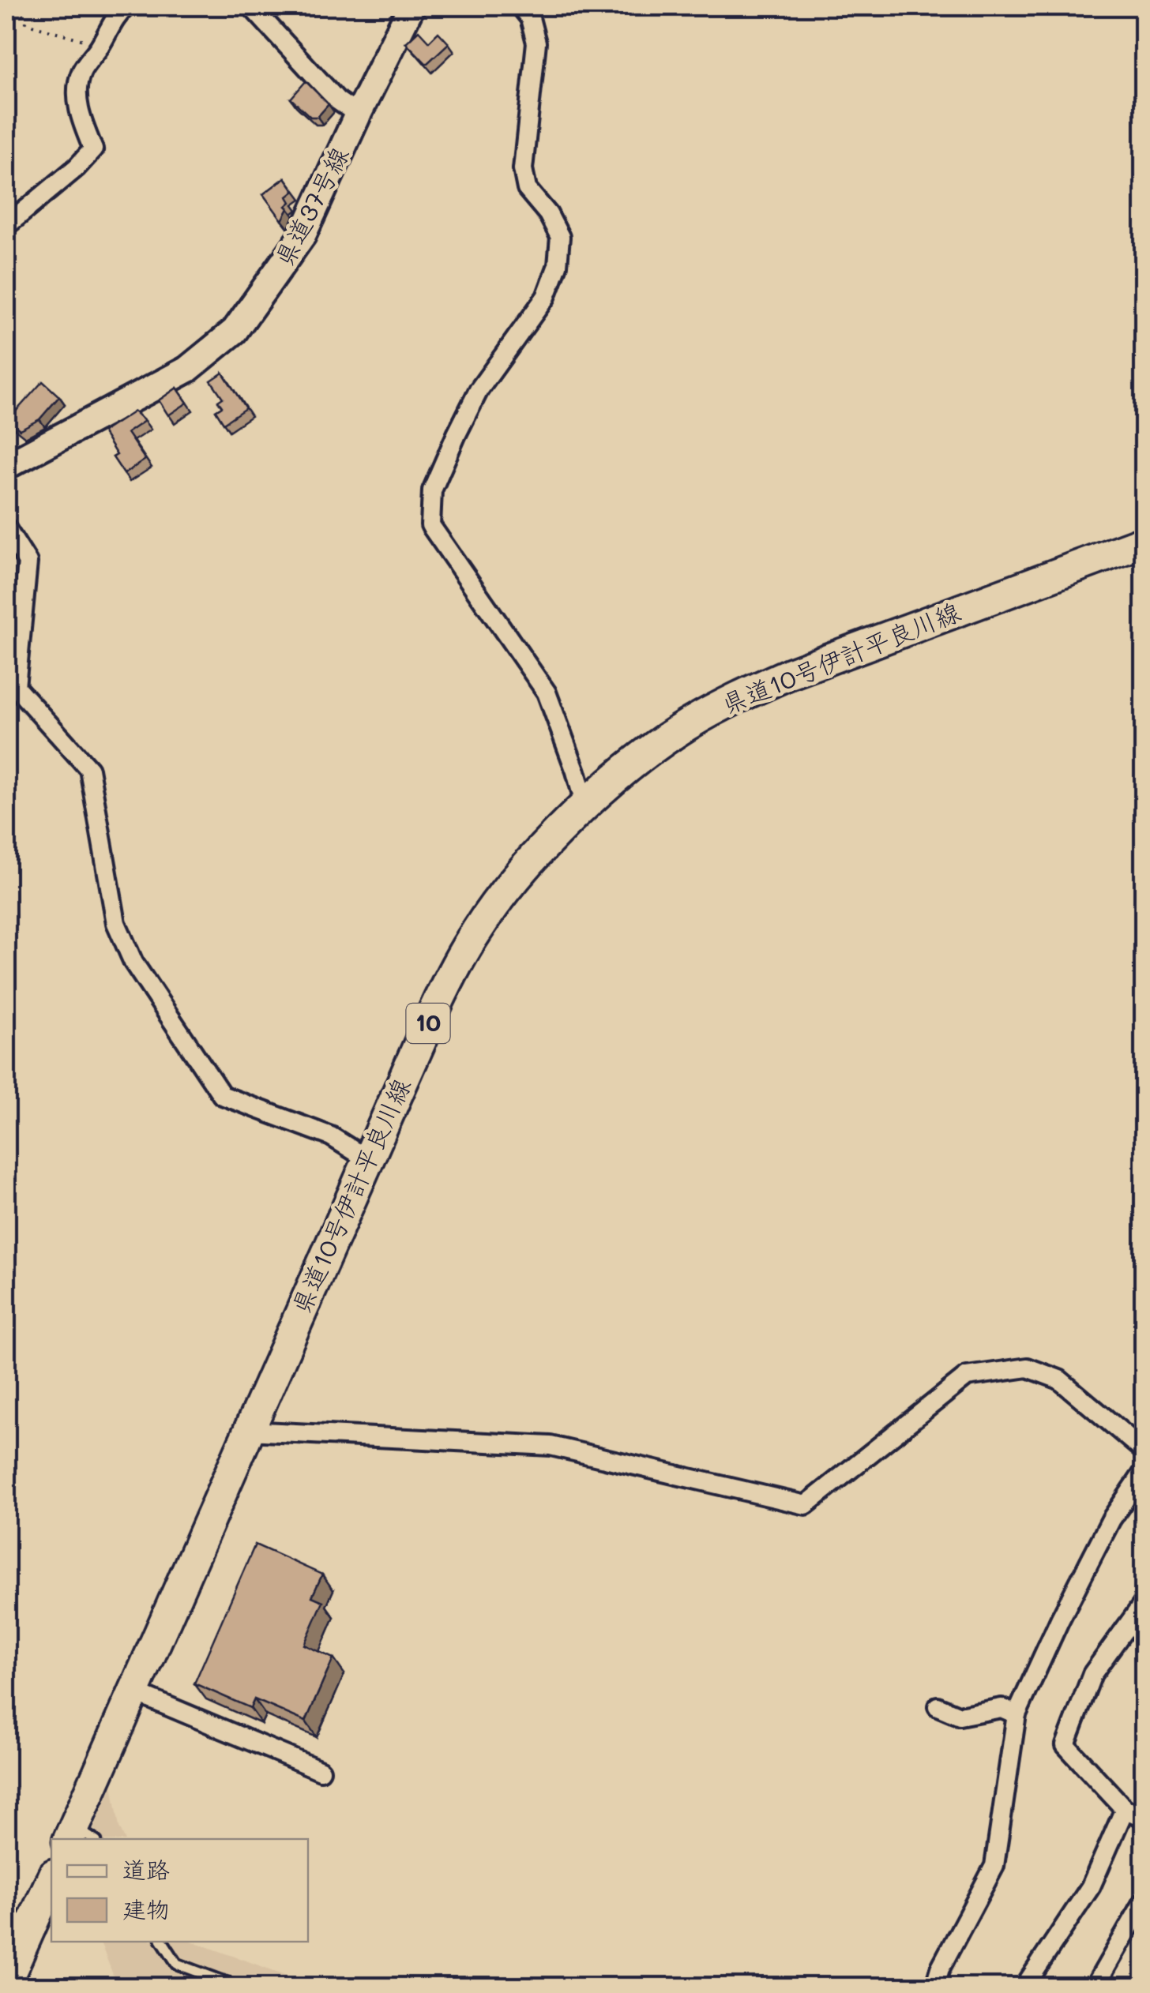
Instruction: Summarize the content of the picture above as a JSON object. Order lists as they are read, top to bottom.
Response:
{
  "streets": {
    "main road": ["県道37号線", "県道10号伊計平良川線", "10"]
  },
  "legend": ["道路", "建物"]
}
